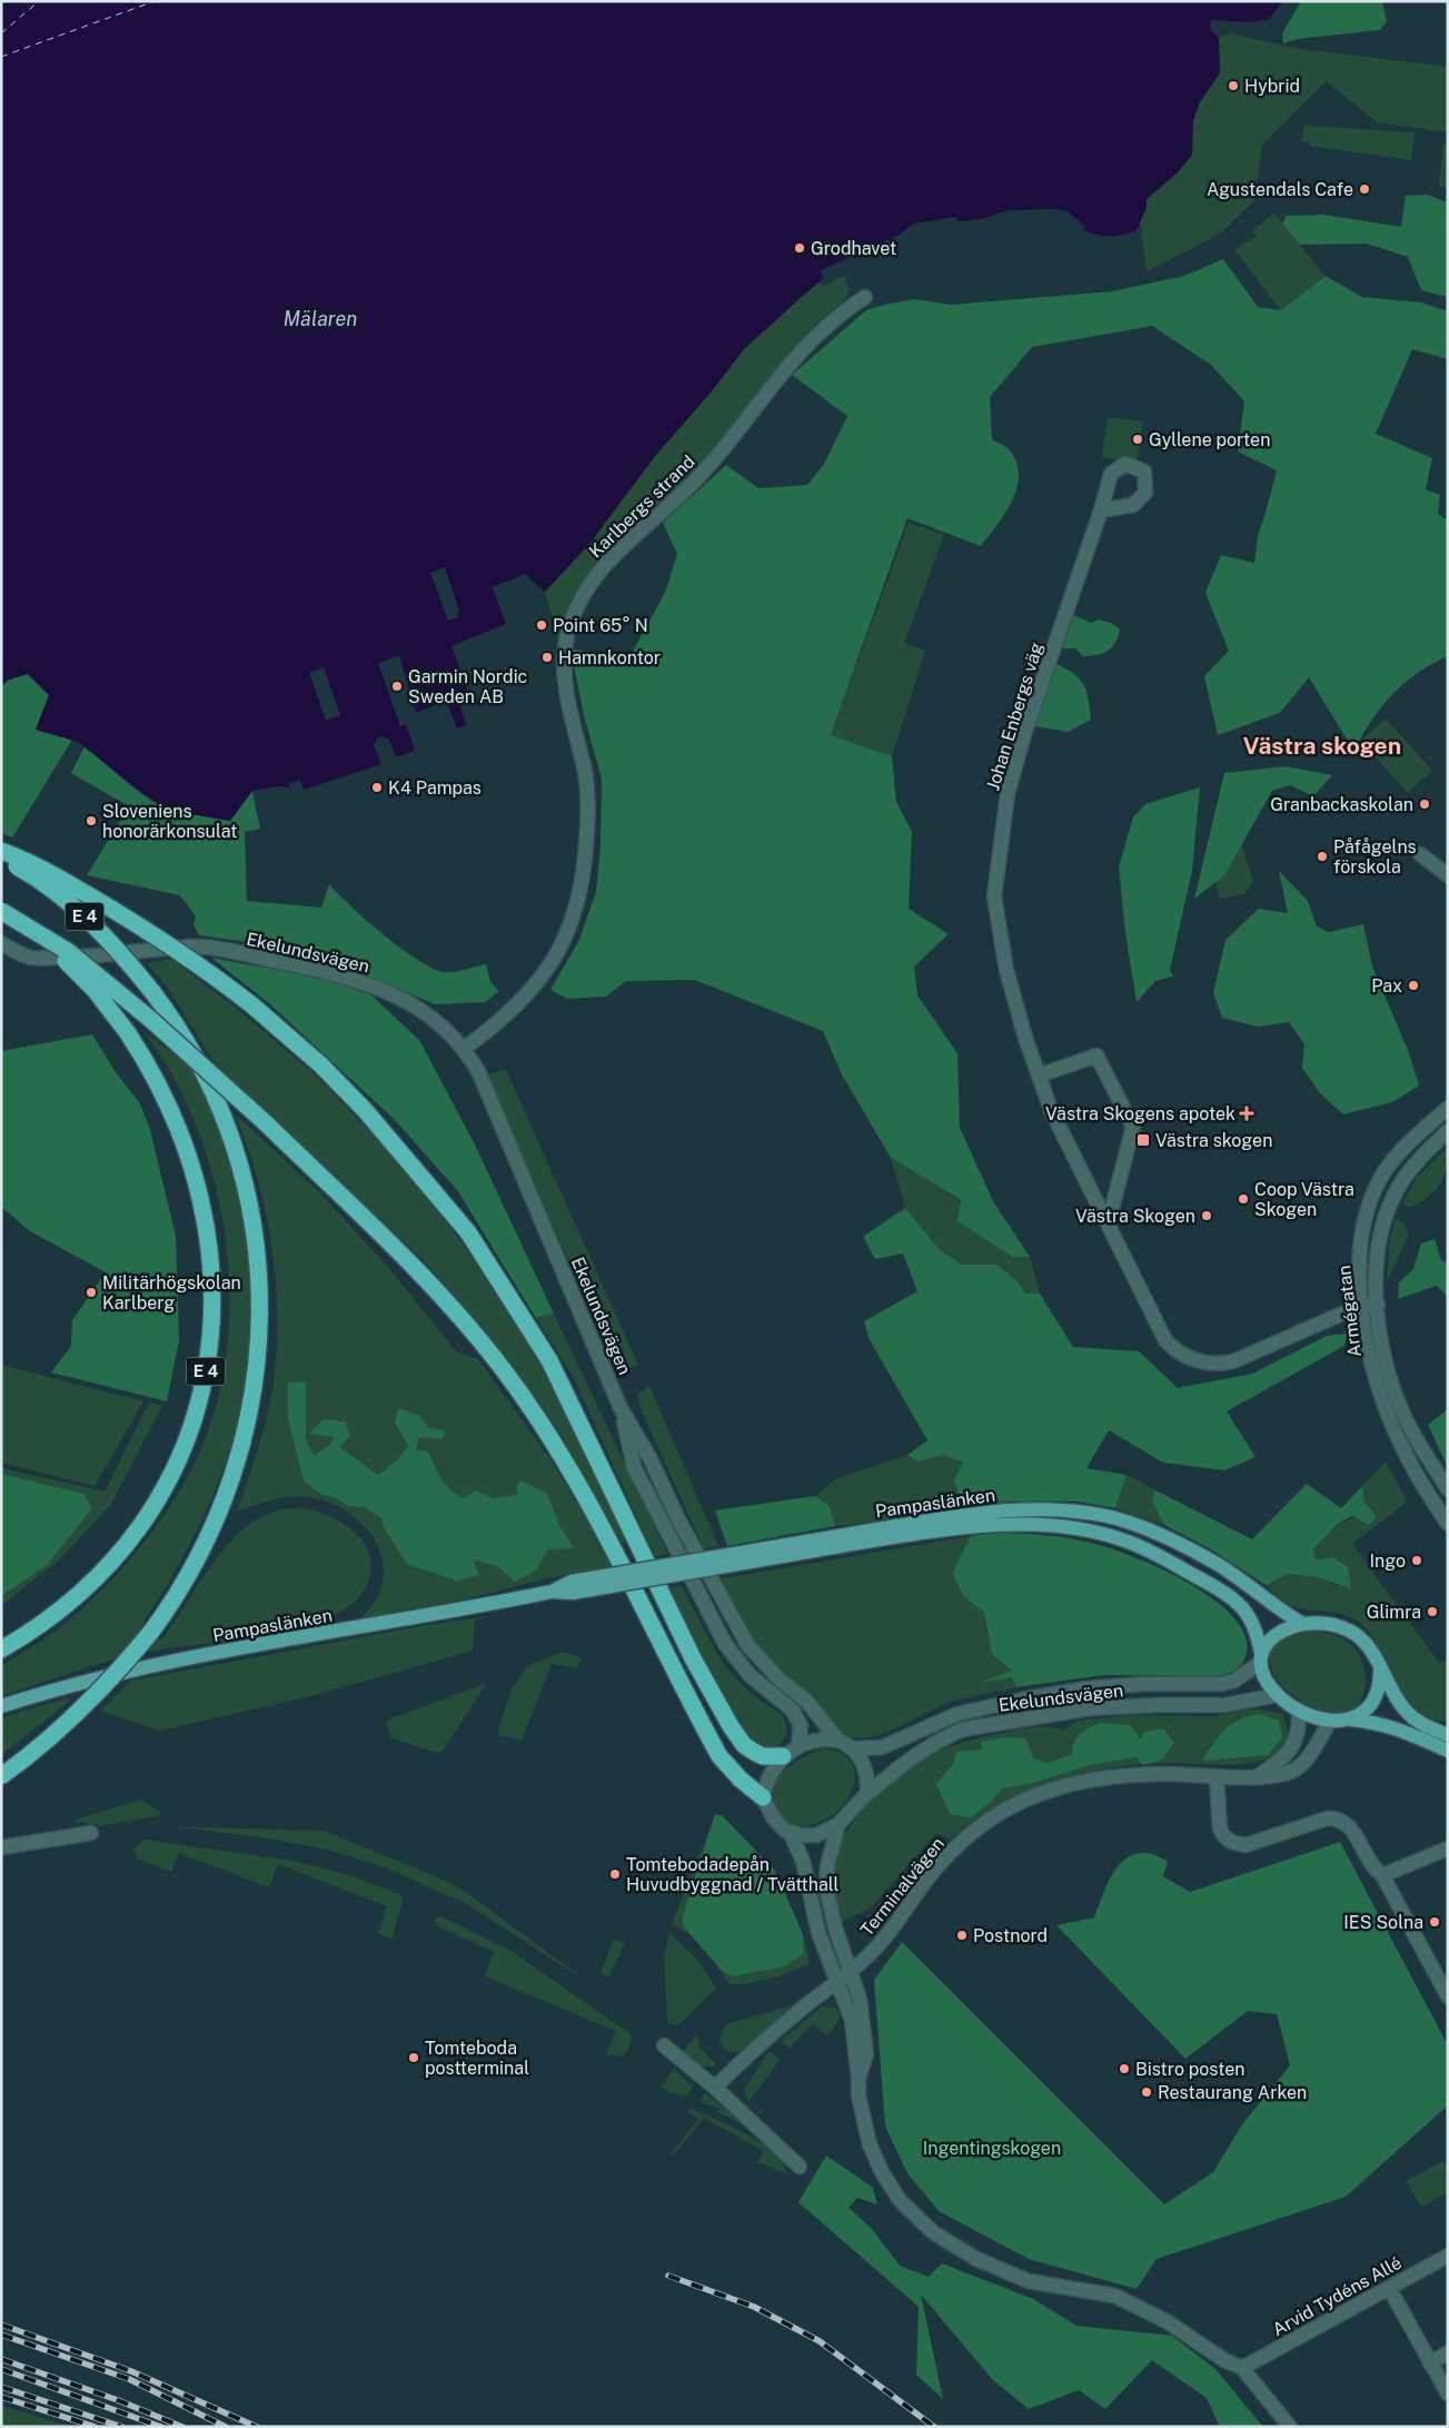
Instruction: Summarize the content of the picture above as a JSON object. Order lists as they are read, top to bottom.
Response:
{
  "streets": {
    "highway": ["E 4"],
    "main road": ["Ekelundsvägen", "Pampaslänken"],
    "street": [
      "Karlbergs strand",
      "Johan Enbergs väg",
      "Armégatan",
      "Terminalvägen",
      "Arvid Tydéns Allé"
    ]
  },
  "crossings": [
    ["Karlbergs strand", "Ekelundsvägen"],
    ["Johan Enbergs väg", "Armégatan"],
    ["Ekelundsvägen", "Pampaslänken"],
    ["Ekelundsvägen", "Terminalvägen"],
    ["Pampaslänken", "Terminalvägen"]
  ],
  "districts": ["Västra skogen"],
  "water": ["Mälaren"],
  "parks": ["Ingentingskogen"],
  "places": {
    "other": [
      "Hybrid",
      "Agustendals Cafe",
      "Grodhavet",
      "Gyllene porten",
      "Point 65° N",
      "Hamnkontor",
      "Garmin Nordic Sweden AB",
      "K4 Pampas",
      "Granbackaskolan",
      "Sloveniens honorärkonsulat",
      "Påfågelns förskola",
      "Pax",
      "Coop Västra Skogen",
      "Västra Skogen",
      "Militärhögskolan Karlberg",
      "Ingo",
      "Glimra",
      "Tomtebodadepån Huvudbyggnad / Tvätthall",
      "IES Solna",
      "Postnord",
      "Tomteboda postterminal",
      "Bistro posten",
      "Restaurang Arken"
    ],
    "health": ["Västra Skogens apotek"],
    "transit": ["Västra skogen"]
  }
}
